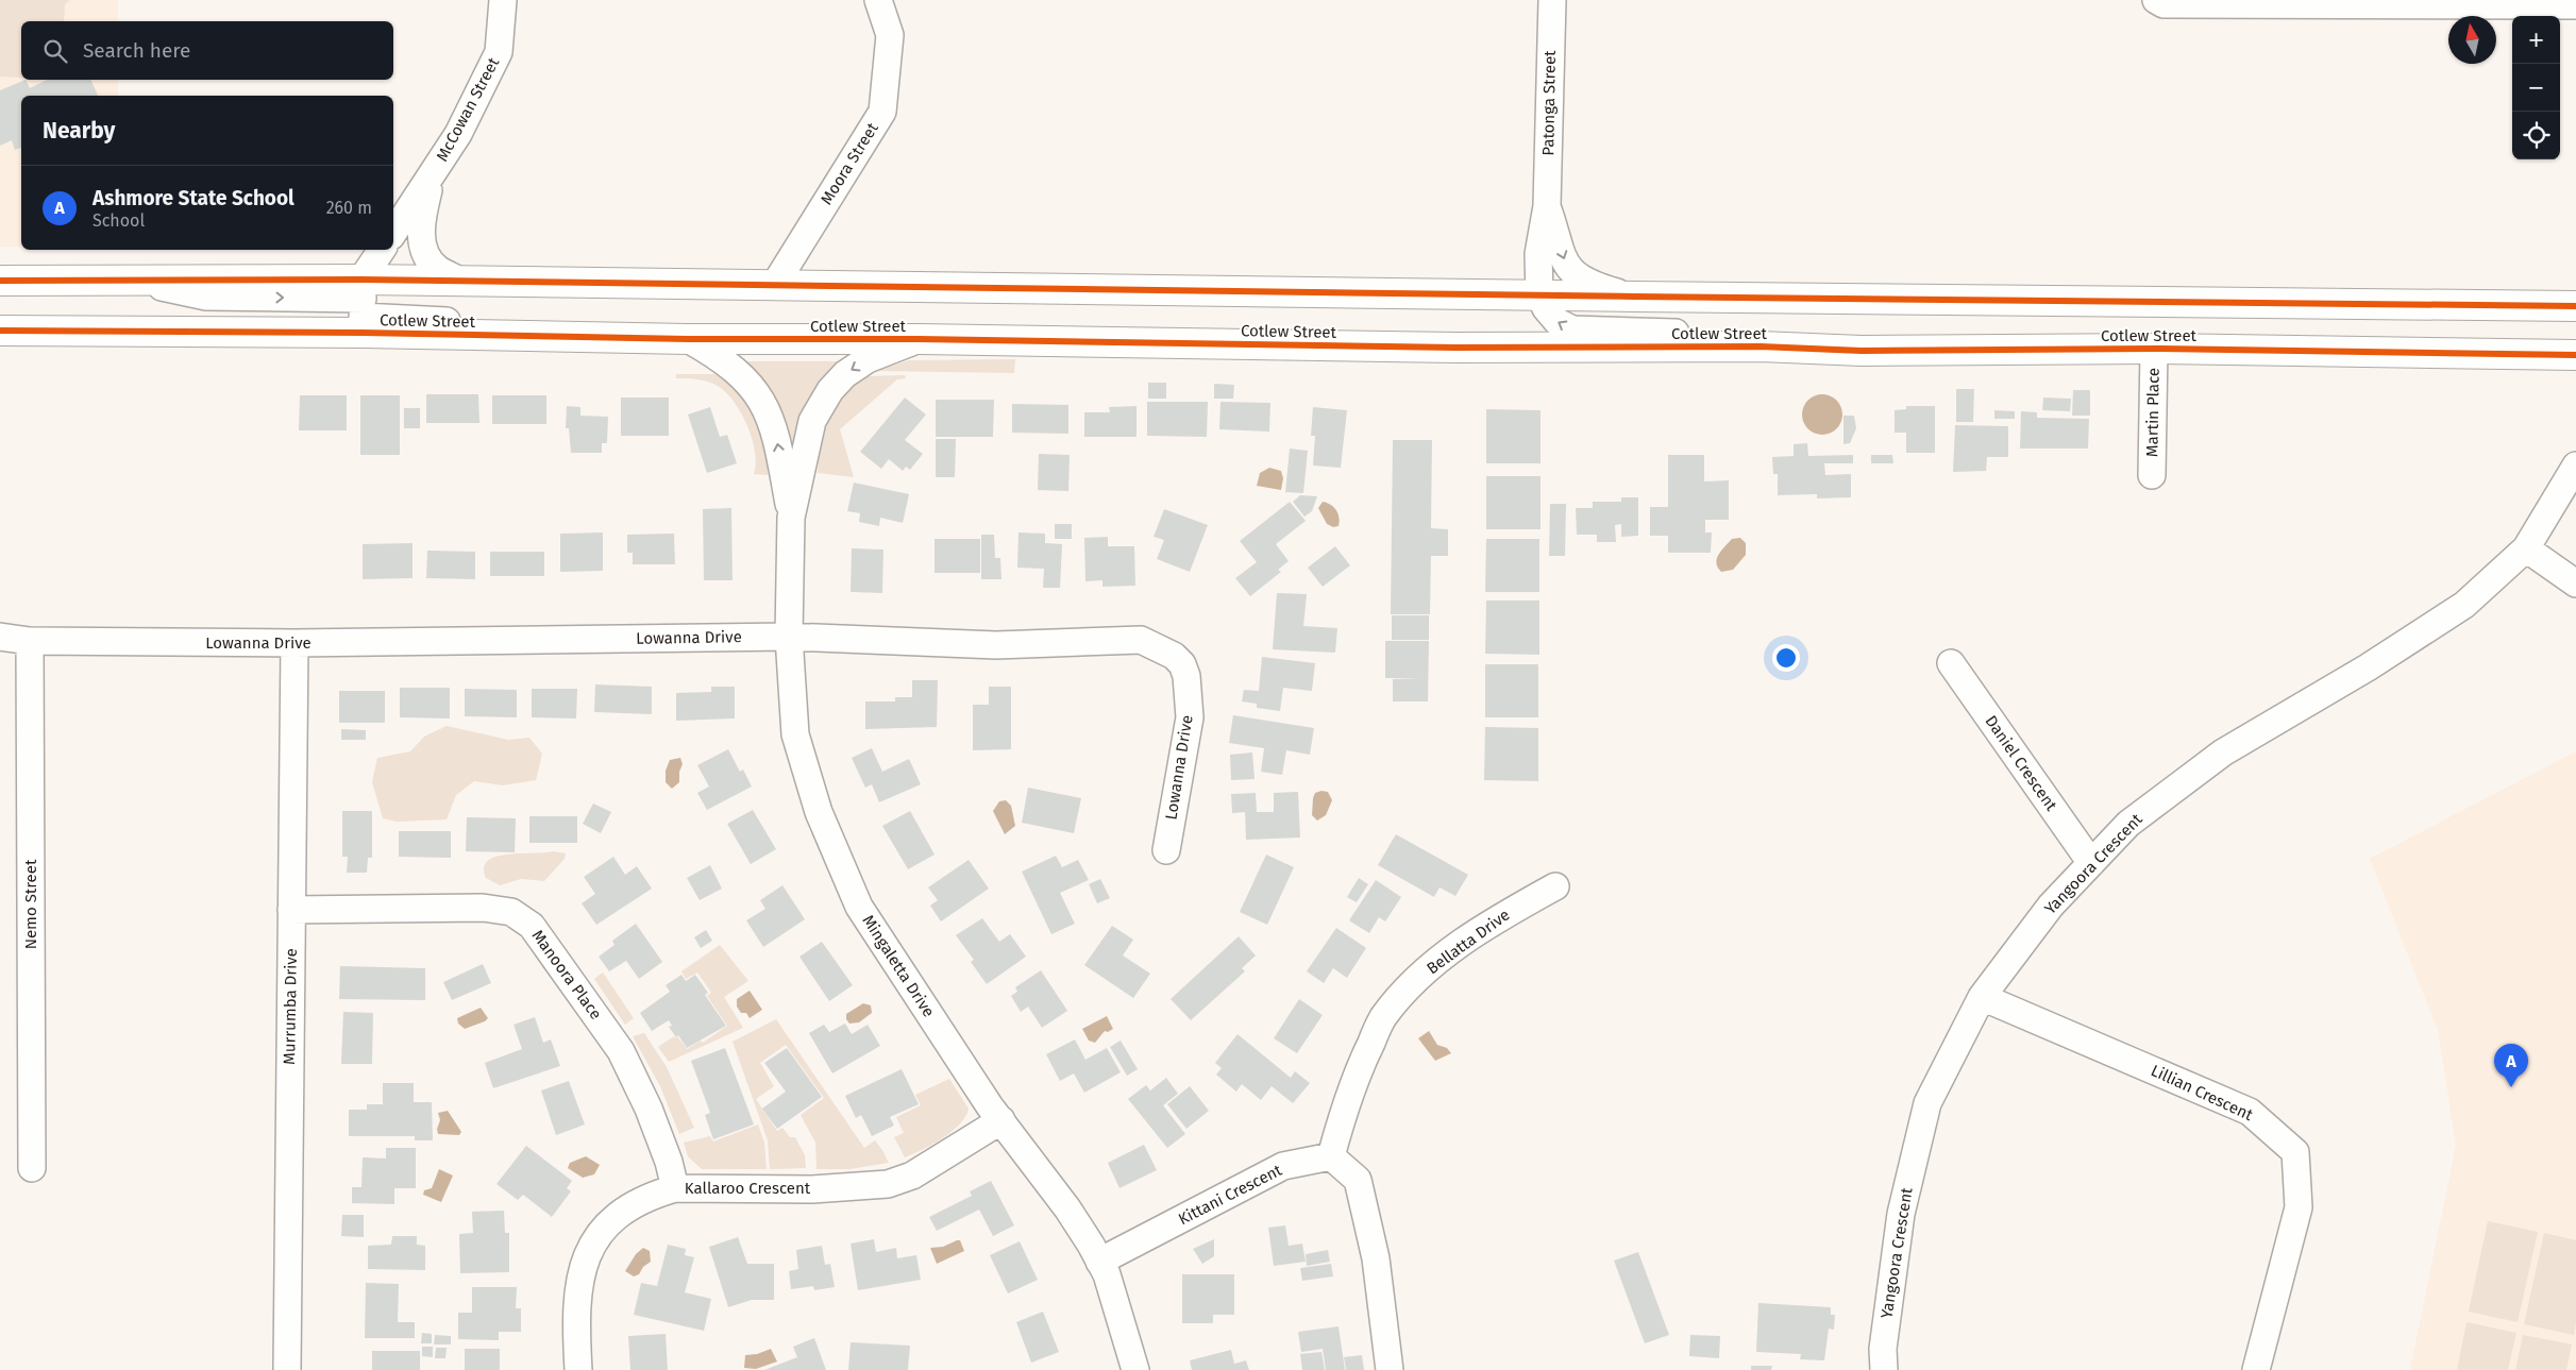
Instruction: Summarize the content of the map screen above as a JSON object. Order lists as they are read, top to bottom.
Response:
{
  "streets": {
    "main road": ["Cotlew Street"],
    "street": [
      "Patonga Street",
      "McCowan Street",
      "Moora Street",
      "Martin Place",
      "Lowanna Drive",
      "Daniel Crescent",
      "Yangoora Crescent",
      "Nemo Street",
      "Bellatta Drive",
      "Mingaletta Drive",
      "Manoora Place",
      "Murrumba Drive",
      "Lillian Crescent",
      "Kallaroo Crescent",
      "Kittani Crescent"
    ]
  },
  "crossings": [
    ["Patonga Street", "Cotlew Street"],
    ["Moora Street", "Cotlew Street"],
    ["Cotlew Street", "Martin Place"],
    ["Cotlew Street", "Mingaletta Drive"],
    ["Lowanna Drive", "Nemo Street"],
    ["Lowanna Drive", "Mingaletta Drive"],
    ["Lowanna Drive", "Murrumba Drive"],
    ["Daniel Crescent", "Yangoora Crescent"],
    ["Yangoora Crescent", "Lillian Crescent"],
    ["Bellatta Drive", "Kittani Crescent"],
    ["Mingaletta Drive", "Kallaroo Crescent"],
    ["Mingaletta Drive", "Kittani Crescent"],
    ["Manoora Place", "Murrumba Drive"],
    ["Manoora Place", "Kallaroo Crescent"]
  ],
  "north": "top",
  "page": {
    "map_buttons": ["+", "−"],
    "search": "Search here",
    "heading": "Nearby",
    "list": [
      {
        "mark": "A",
        "name": "Ashmore State School",
        "note": "School",
        "value": "260 m"
      }
    ],
    "pins": "A"
  }
}
